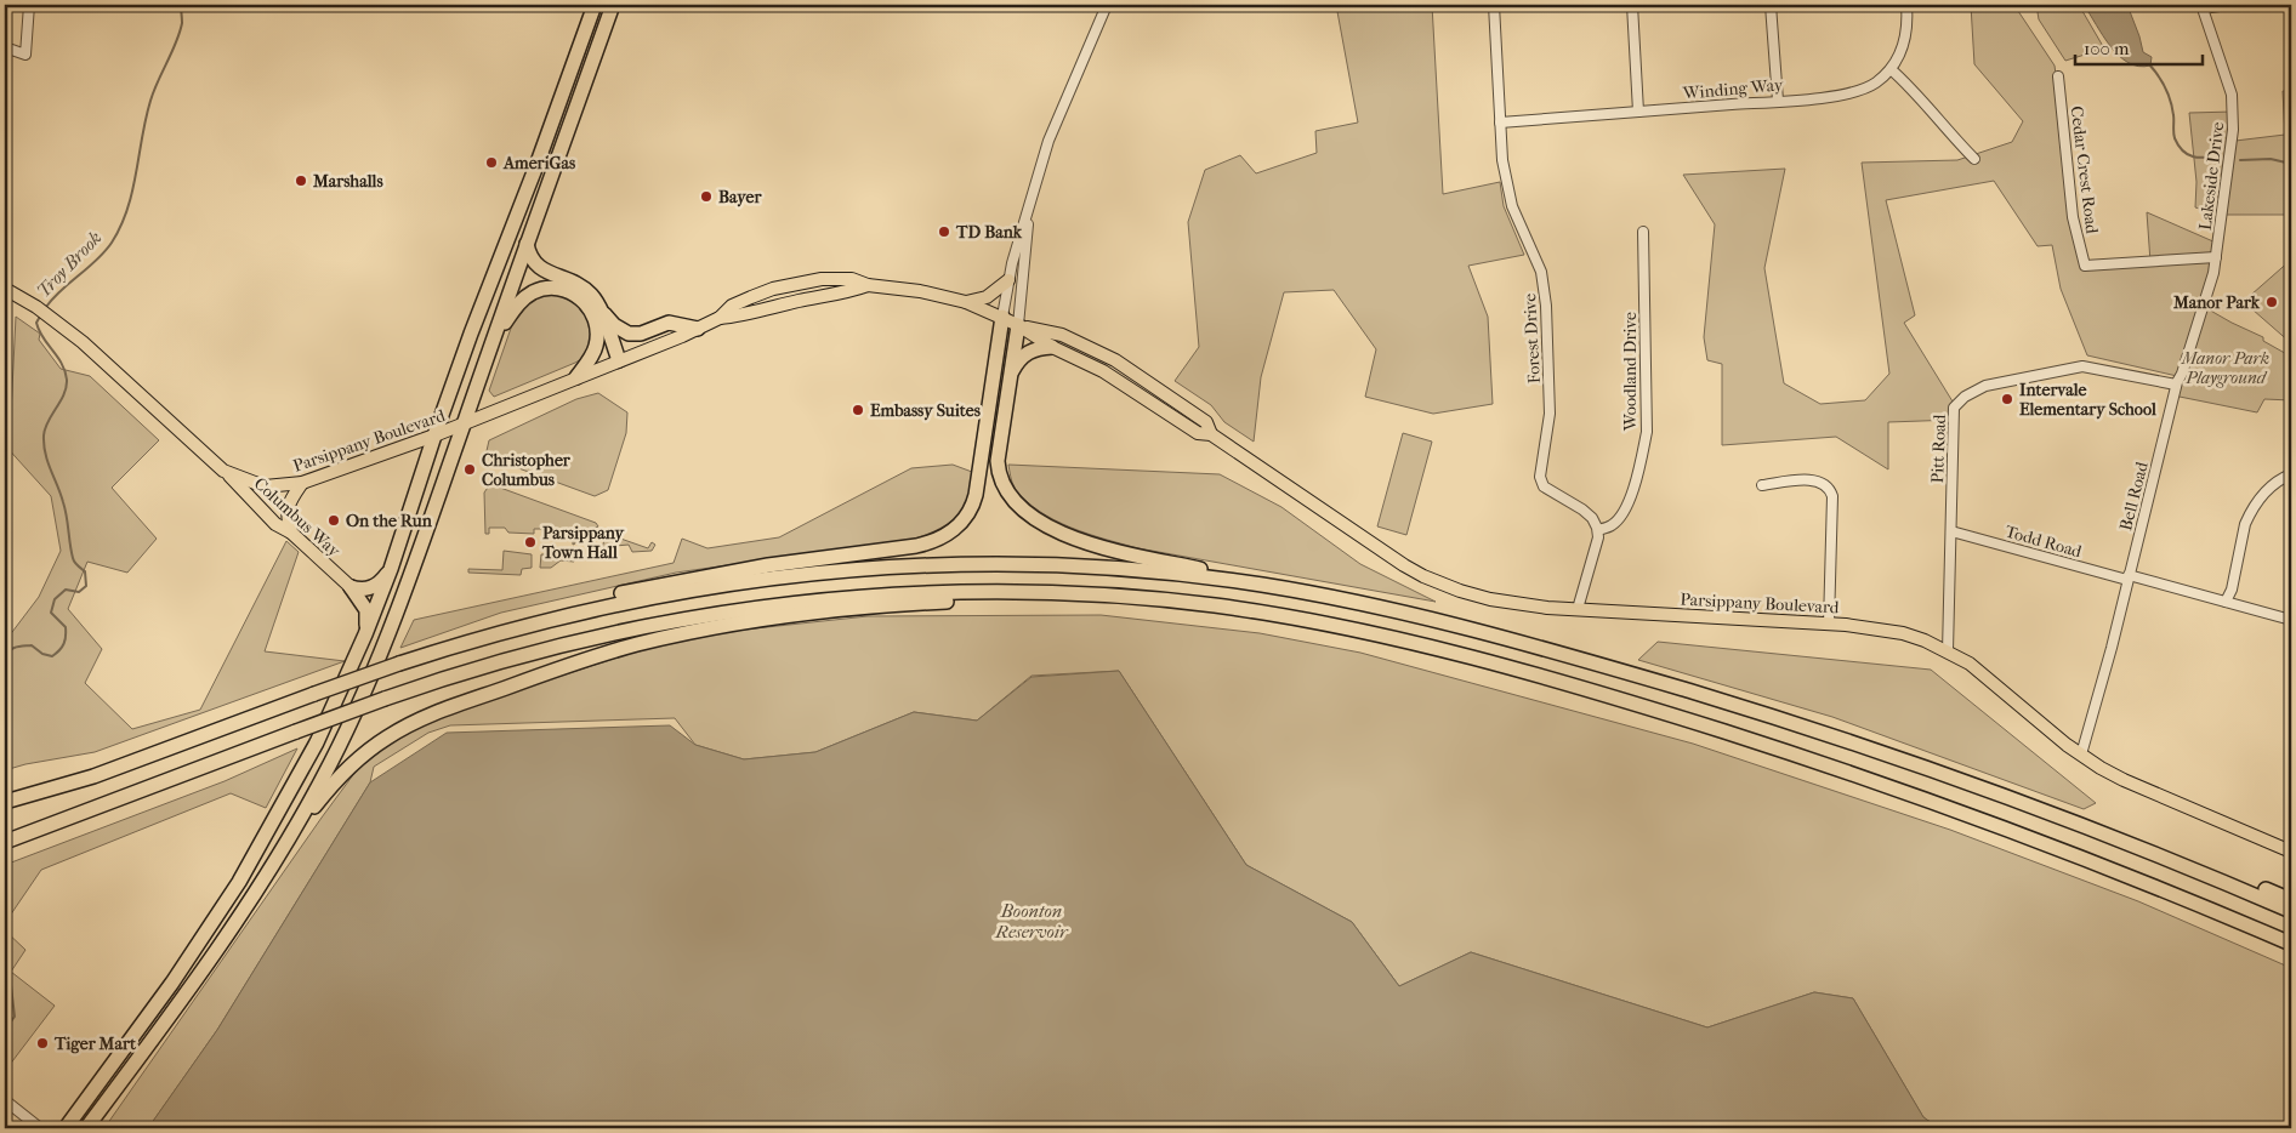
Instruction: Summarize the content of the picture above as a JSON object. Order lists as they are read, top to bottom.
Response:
{
  "streets": {
    "main road": ["Parsippany Boulevard", "Columbus Way"],
    "street": [
      "Winding Way",
      "Cedar Crest Road",
      "Lakeside Drive",
      "Forest Drive",
      "Woodland Drive",
      "Pitt Road",
      "Bell Road",
      "Todd Road"
    ]
  },
  "crossings": [
    ["Winding Way", "Forest Drive"],
    ["Cedar Crest Road", "Bell Road"],
    ["Lakeside Drive", "Bell Road"],
    ["Forest Drive", "Woodland Drive"],
    ["Parsippany Boulevard", "Pitt Road"],
    ["Parsippany Boulevard", "Bell Road"],
    ["Parsippany Boulevard", "Columbus Way"],
    ["Pitt Road", "Bell Road"],
    ["Pitt Road", "Todd Road"],
    ["Bell Road", "Todd Road"]
  ],
  "water": ["Troy Brook", "Boonton Reservoir"],
  "parks": ["Manor Park Playground"],
  "places": [
    "AmeriGas",
    "Marshalls",
    "Bayer",
    "TD Bank",
    "Manor Park",
    "Intervale Elementary School",
    "Embassy Suites",
    "Christopher Columbus",
    "On the Run",
    "Parsippany Town Hall",
    "Tiger Mart"
  ],
  "scale_bar": "100 m"
}
